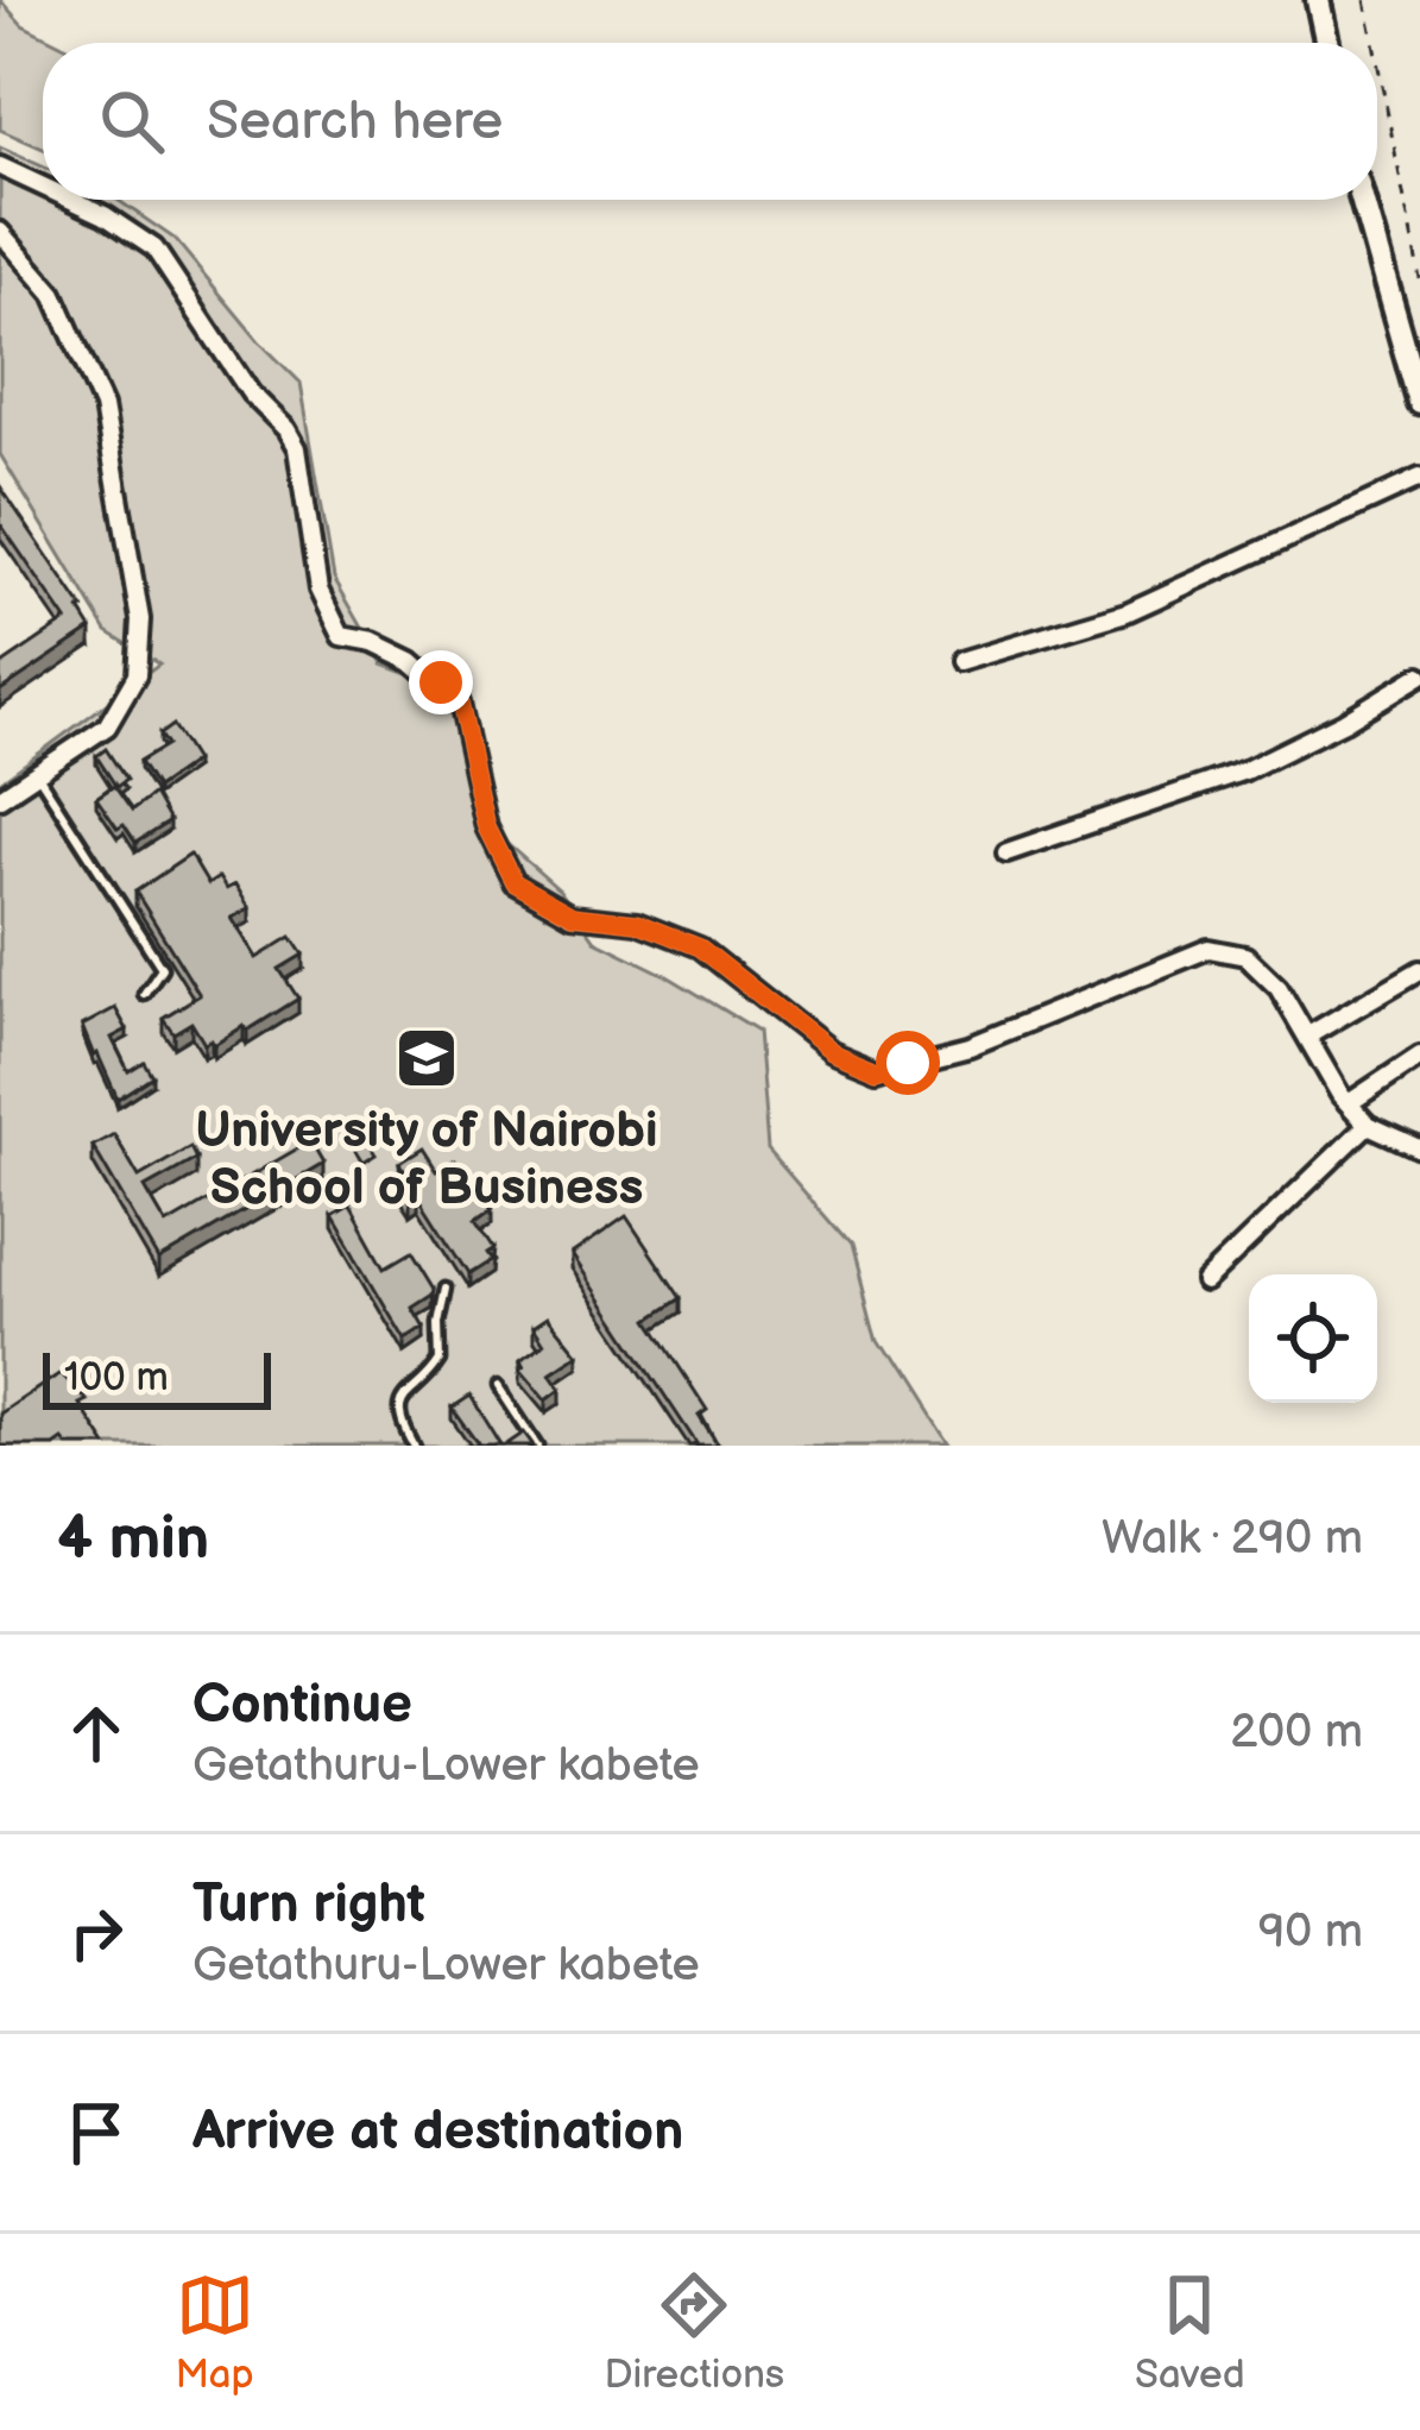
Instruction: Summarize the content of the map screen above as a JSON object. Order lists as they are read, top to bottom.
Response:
{
  "places": {
    "school or university": ["University of Nairobi School of Business"]
  },
  "scale_bar": "100 m",
  "page": {
    "search": "Search here",
    "scale": "100 m",
    "heading": ["4 min", "Walk · 290 m"],
    "list": [
      ["Continue", "Getathuru-Lower kabete", "200 m"],
      ["Turn right", "Getathuru-Lower kabete", "90 m"],
      "Arrive at destination"
    ],
    "nav": ["Map", "Directions", "Saved"]
  }
}
